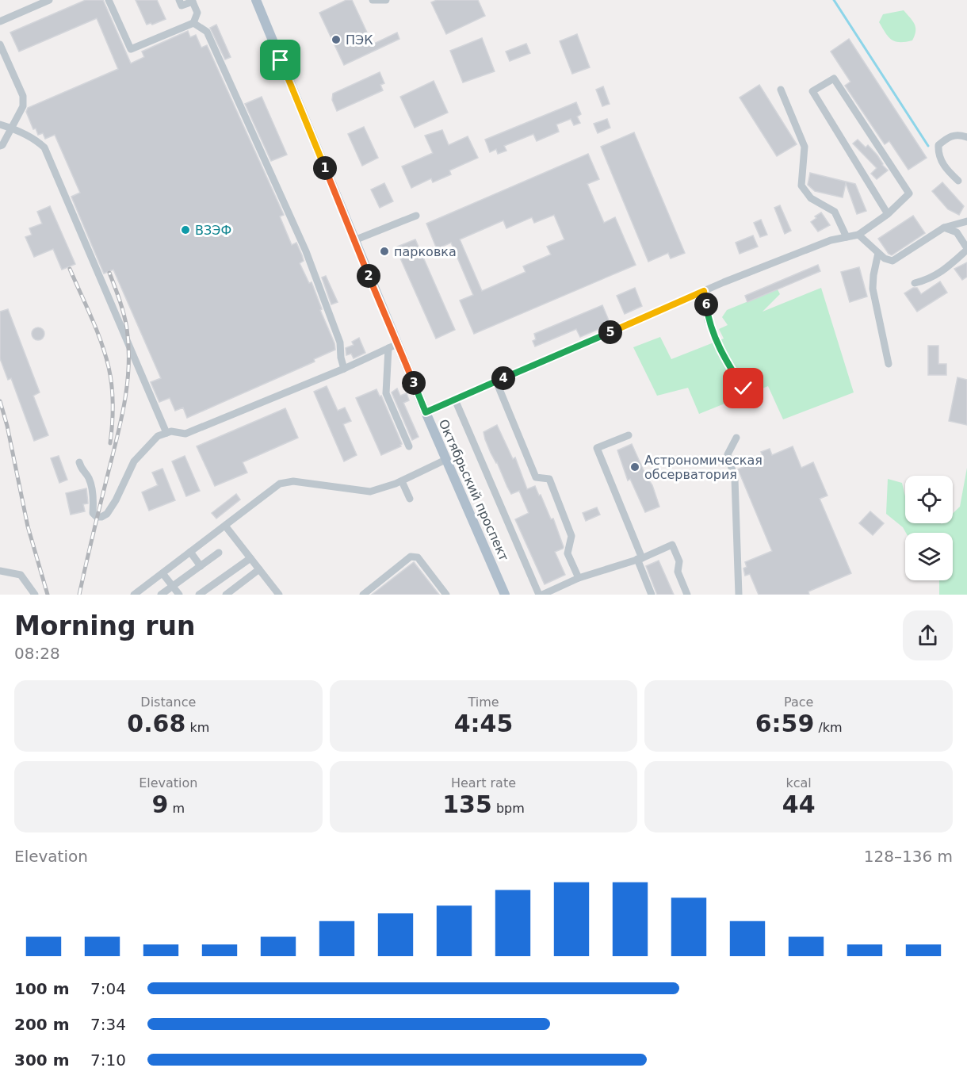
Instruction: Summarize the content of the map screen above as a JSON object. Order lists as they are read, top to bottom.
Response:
{
  "streets": {
    "main road": ["Октябрьский проспект"]
  },
  "places": [
    "ПЭК",
    "ВЗЭФ",
    "парковка",
    "Aстрономическая обсерватория"
  ],
  "page": {
    "pins": [
      "1",
      "2",
      "6",
      "5",
      "4",
      "3"
    ],
    "heading": ["Morning run", "08:28"],
    "stats": [
      ["Distance", "0.68 km"],
      ["Time", "4:45"],
      ["Pace", "6:59 /km"],
      ["Elevation", "9 m"],
      ["Heart rate", "135 bpm"],
      ["kcal", "44"]
    ],
    "chart": ["Elevation", "128–136 m"],
    "list": [
      {
        "name": "100 m",
        "note": "7:04"
      },
      {
        "name": "200 m",
        "note": "7:34"
      },
      {
        "name": "300 m",
        "note": "7:10"
      }
    ]
  }
}
